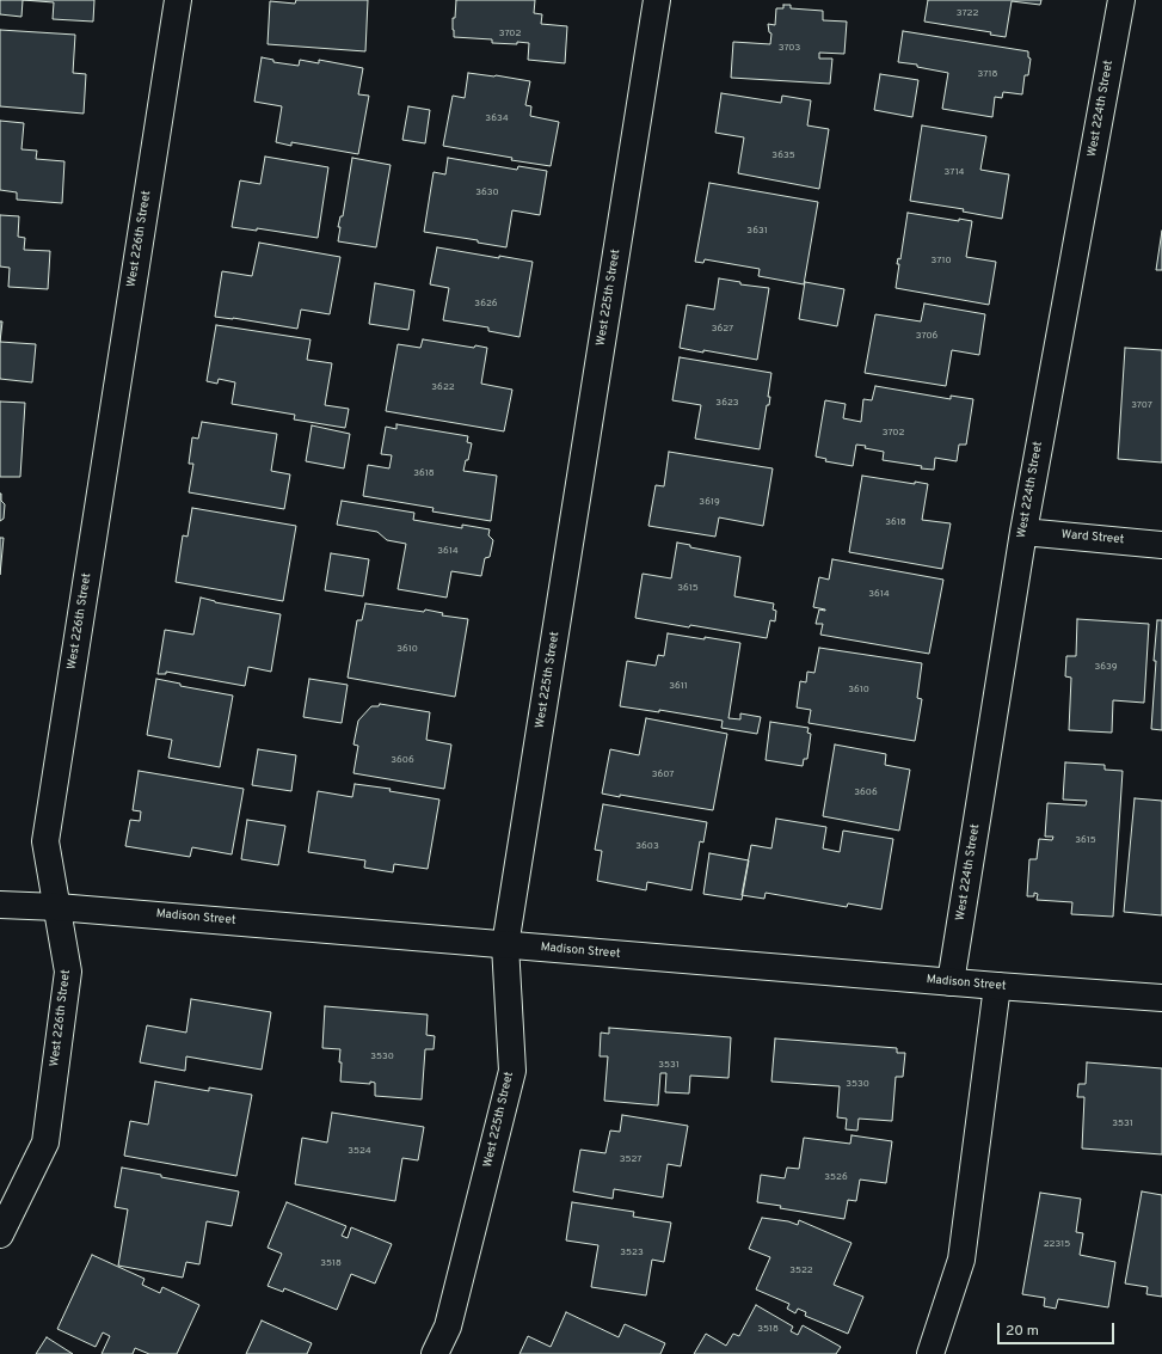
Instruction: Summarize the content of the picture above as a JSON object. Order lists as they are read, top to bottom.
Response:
{
  "streets": {
    "street": [
      "West 224th Street",
      "West 226th Street",
      "West 225th Street",
      "Ward Street",
      "Madison Street"
    ]
  },
  "crossings": [
    ["West 224th Street", "Ward Street"],
    ["West 224th Street", "Madison Street"],
    ["West 226th Street", "Madison Street"],
    ["West 225th Street", "Madison Street"]
  ],
  "house_numbers": [
    "3722",
    "3702",
    "3703",
    "3718",
    "3634",
    "3635",
    "3714",
    "3630",
    "3631",
    "3710",
    "3626",
    "3627",
    "3706",
    "3622",
    "3623",
    "3707",
    "3702",
    "3618",
    "3619",
    "3618",
    "3614",
    "3615",
    "3614",
    "3610",
    "3639",
    "3611",
    "3610",
    "3606",
    "3607",
    "3606",
    "3615",
    "3603",
    "3530",
    "3531",
    "3530",
    "3531",
    "3524",
    "3527",
    "3526",
    "22315",
    "3523",
    "3518",
    "3522",
    "3518"
  ],
  "scale_bar": "20 m"
}
